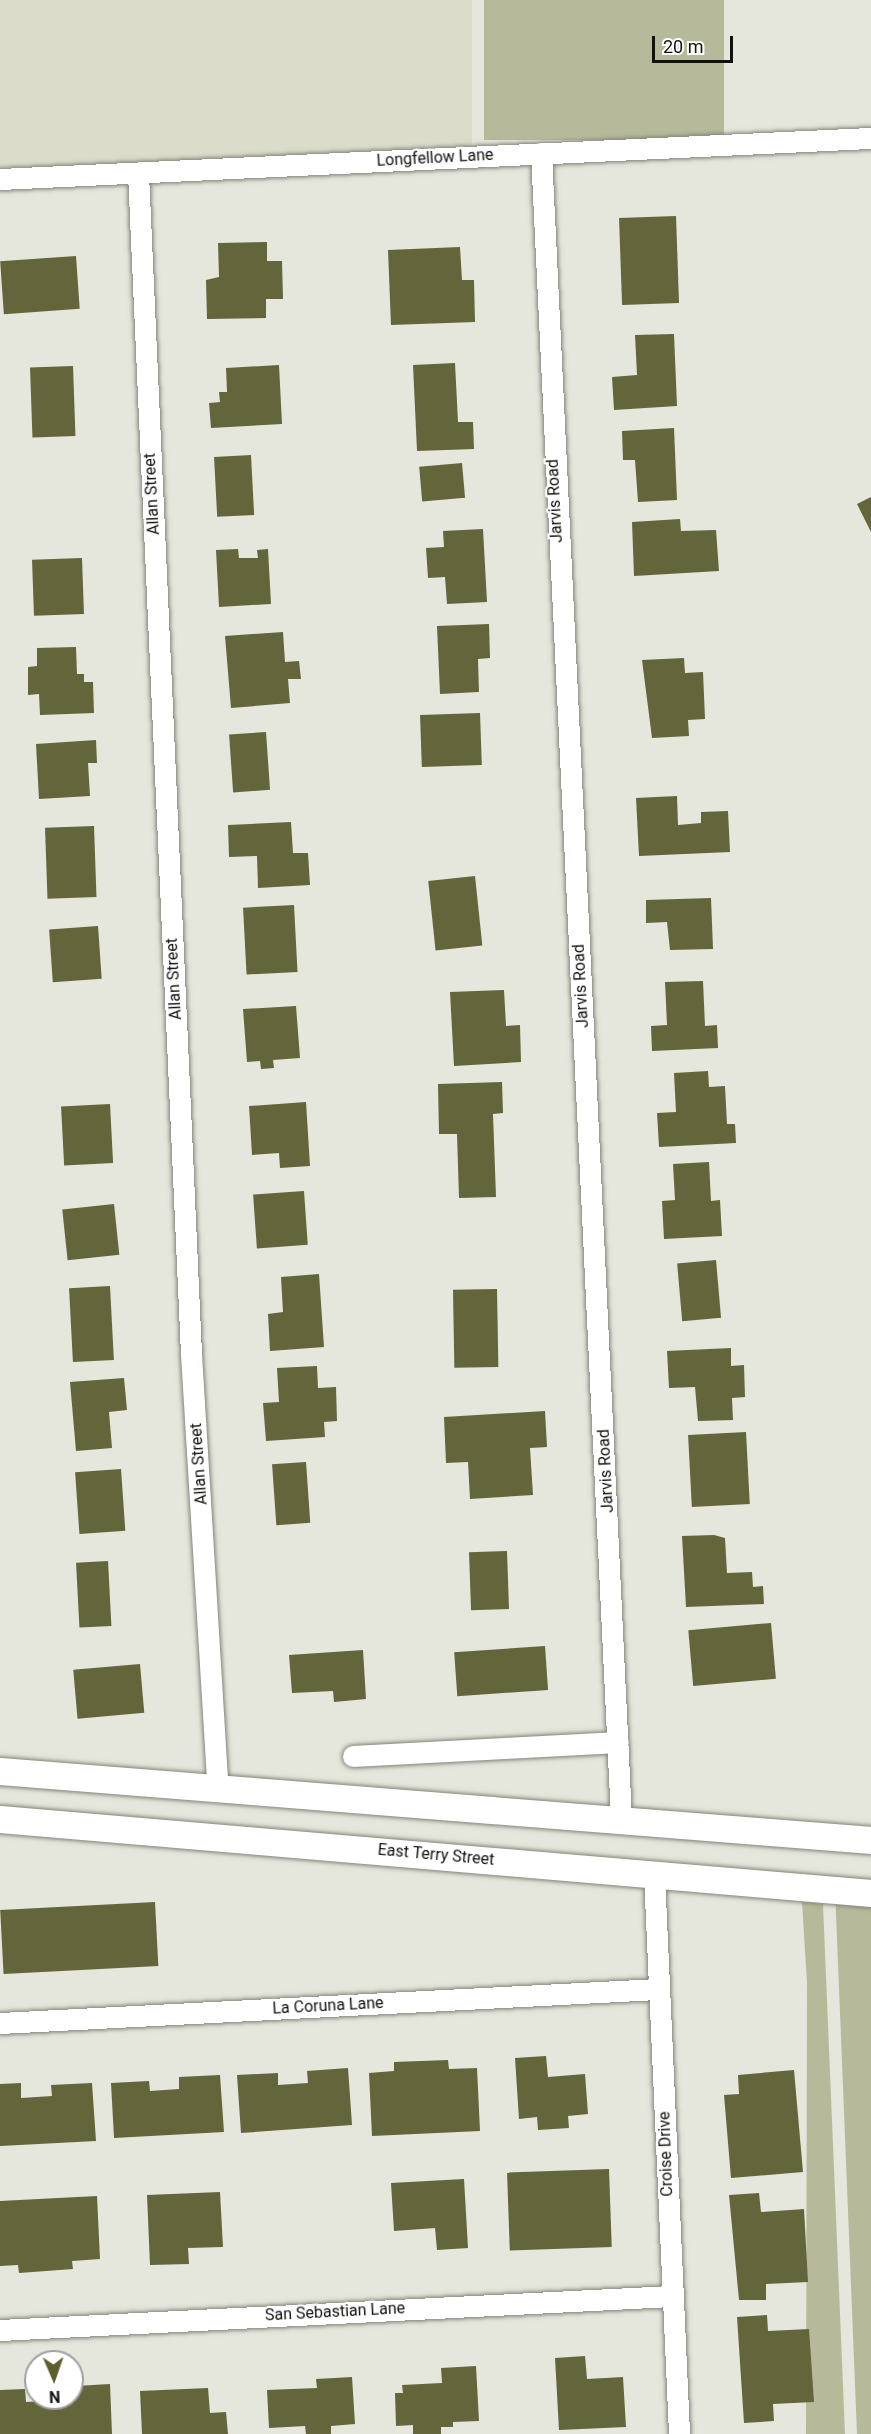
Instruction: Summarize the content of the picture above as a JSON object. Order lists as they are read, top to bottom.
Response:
{
  "streets": {
    "street": [
      "Longfellow Lane",
      "Allan Street",
      "Jarvis Road",
      "East Terry Street",
      "La Coruna Lane",
      "Croise Drive",
      "San Sebastian Lane"
    ]
  },
  "crossings": [
    ["Longfellow Lane", "Allan Street"],
    ["Longfellow Lane", "Jarvis Road"],
    ["East Terry Street", "Croise Drive"],
    ["La Coruna Lane", "Croise Drive"],
    ["Croise Drive", "San Sebastian Lane"]
  ],
  "scale_bar": "20 m",
  "north": "bottom"
}
